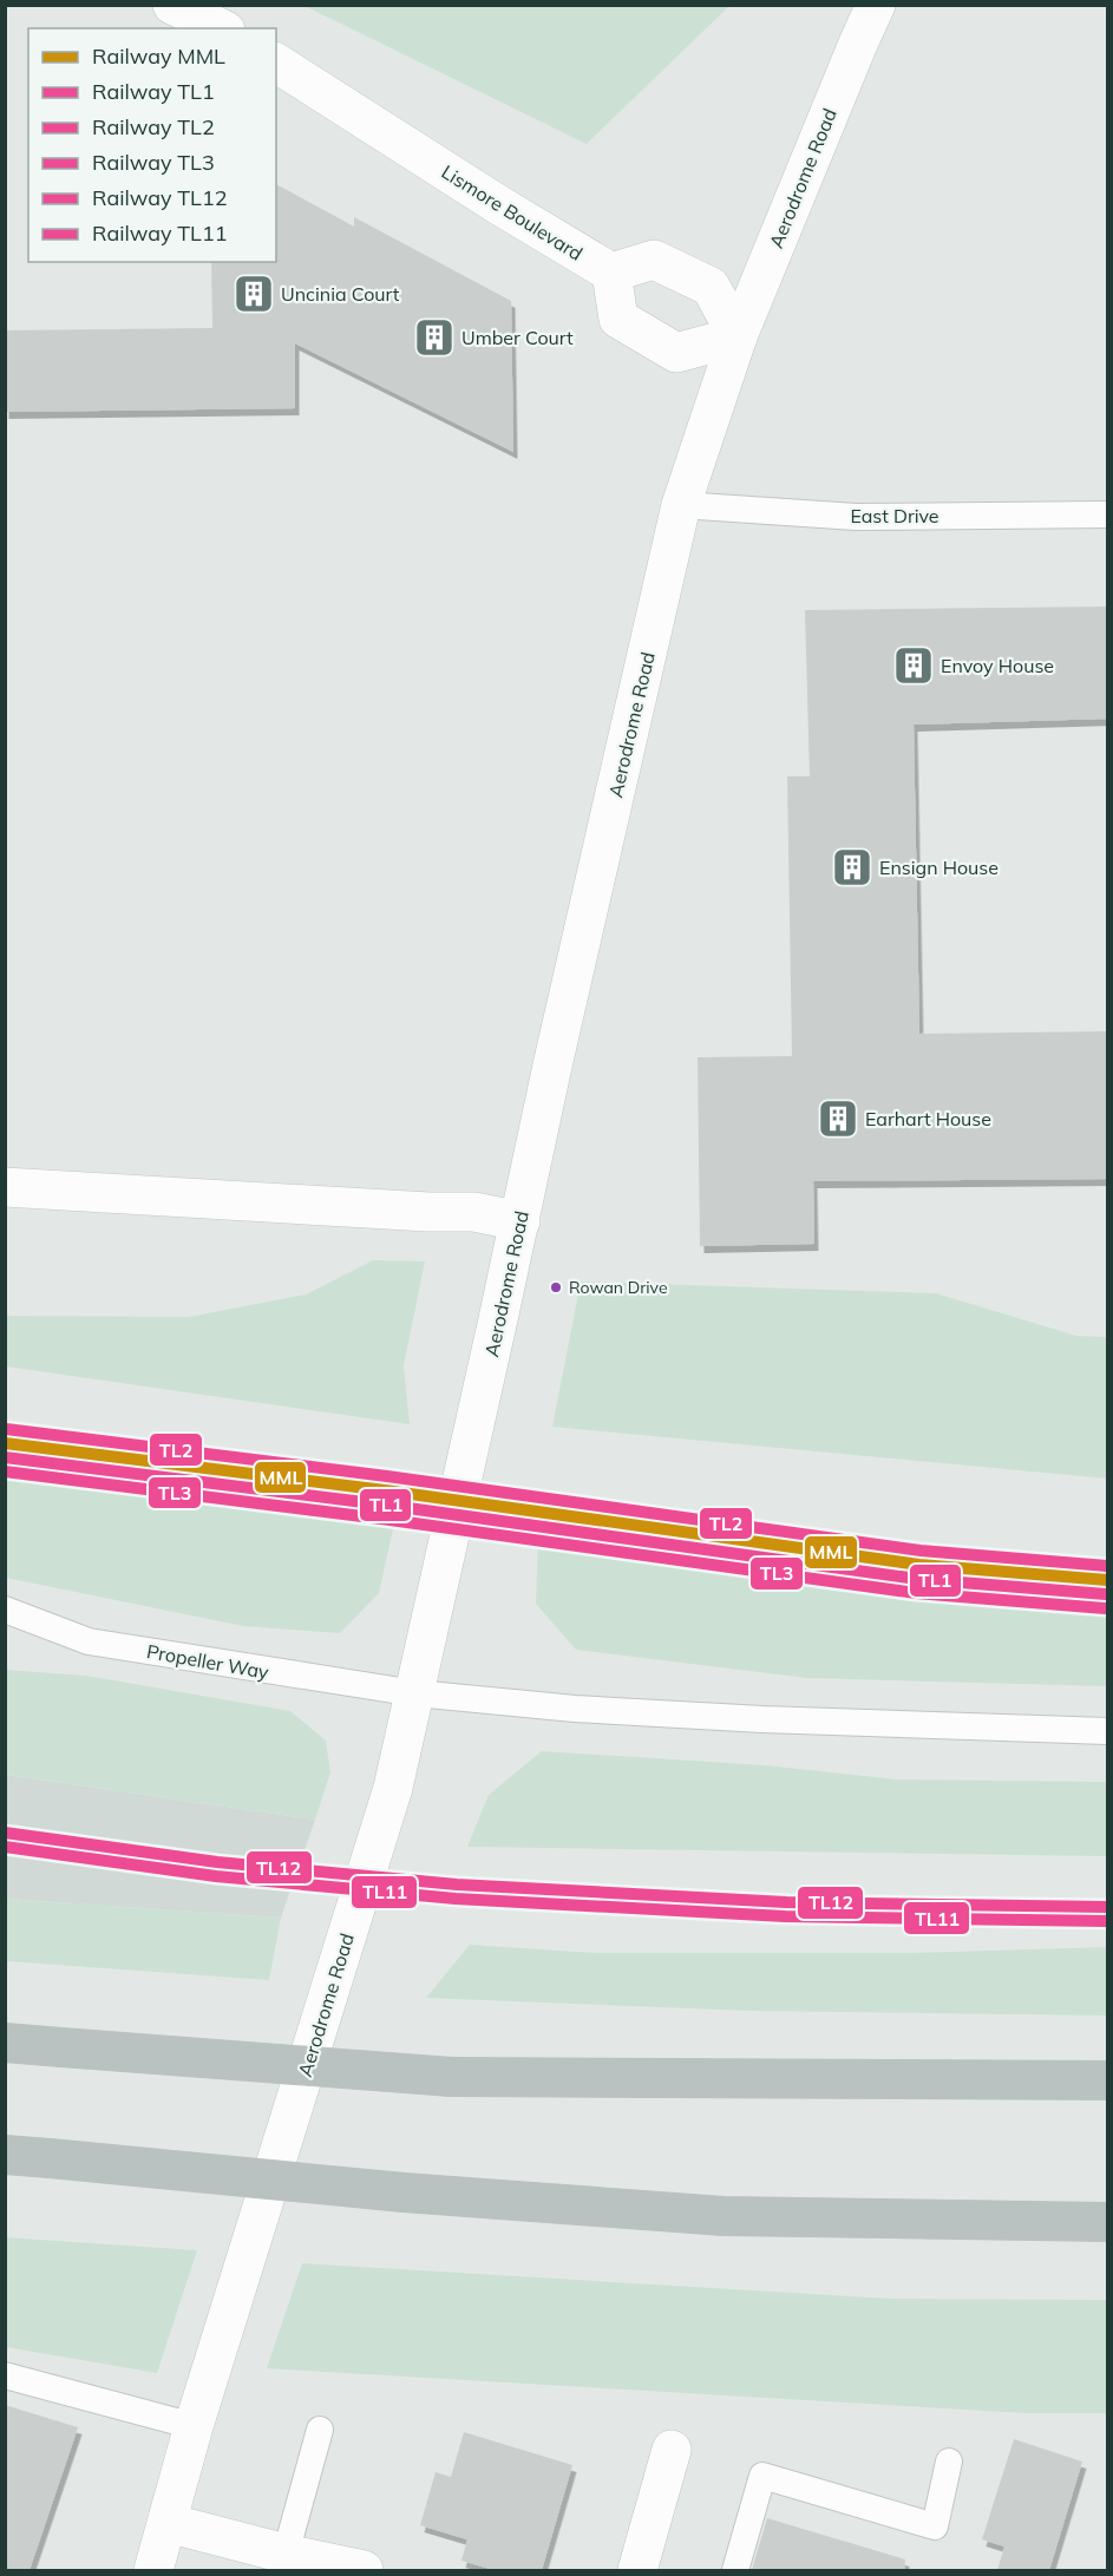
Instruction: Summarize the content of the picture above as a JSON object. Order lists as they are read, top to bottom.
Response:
{
  "streets": {
    "street": ["Aerodrome Road", "Lismore Boulevard"],
    "lane": ["East Drive", "Propeller Way"]
  },
  "crossings": [
    ["Aerodrome Road", "East Drive"],
    ["Aerodrome Road", "Propeller Way"]
  ],
  "places": {
    "building": [
      "Uncinia Court",
      "Umber Court",
      "Envoy House",
      "Ensign House",
      "Earhart House"
    ],
    "other": ["Rowan Drive"]
  },
  "lines": [
    "rail line TL2",
    "rail line MML",
    "rail line TL1",
    "rail line TL3",
    "rail line TL12",
    "rail line TL11"
  ],
  "legend": [
    "Railway MML",
    "Railway TL1",
    "Railway TL2",
    "Railway TL3",
    "Railway TL12",
    "Railway TL11"
  ]
}
